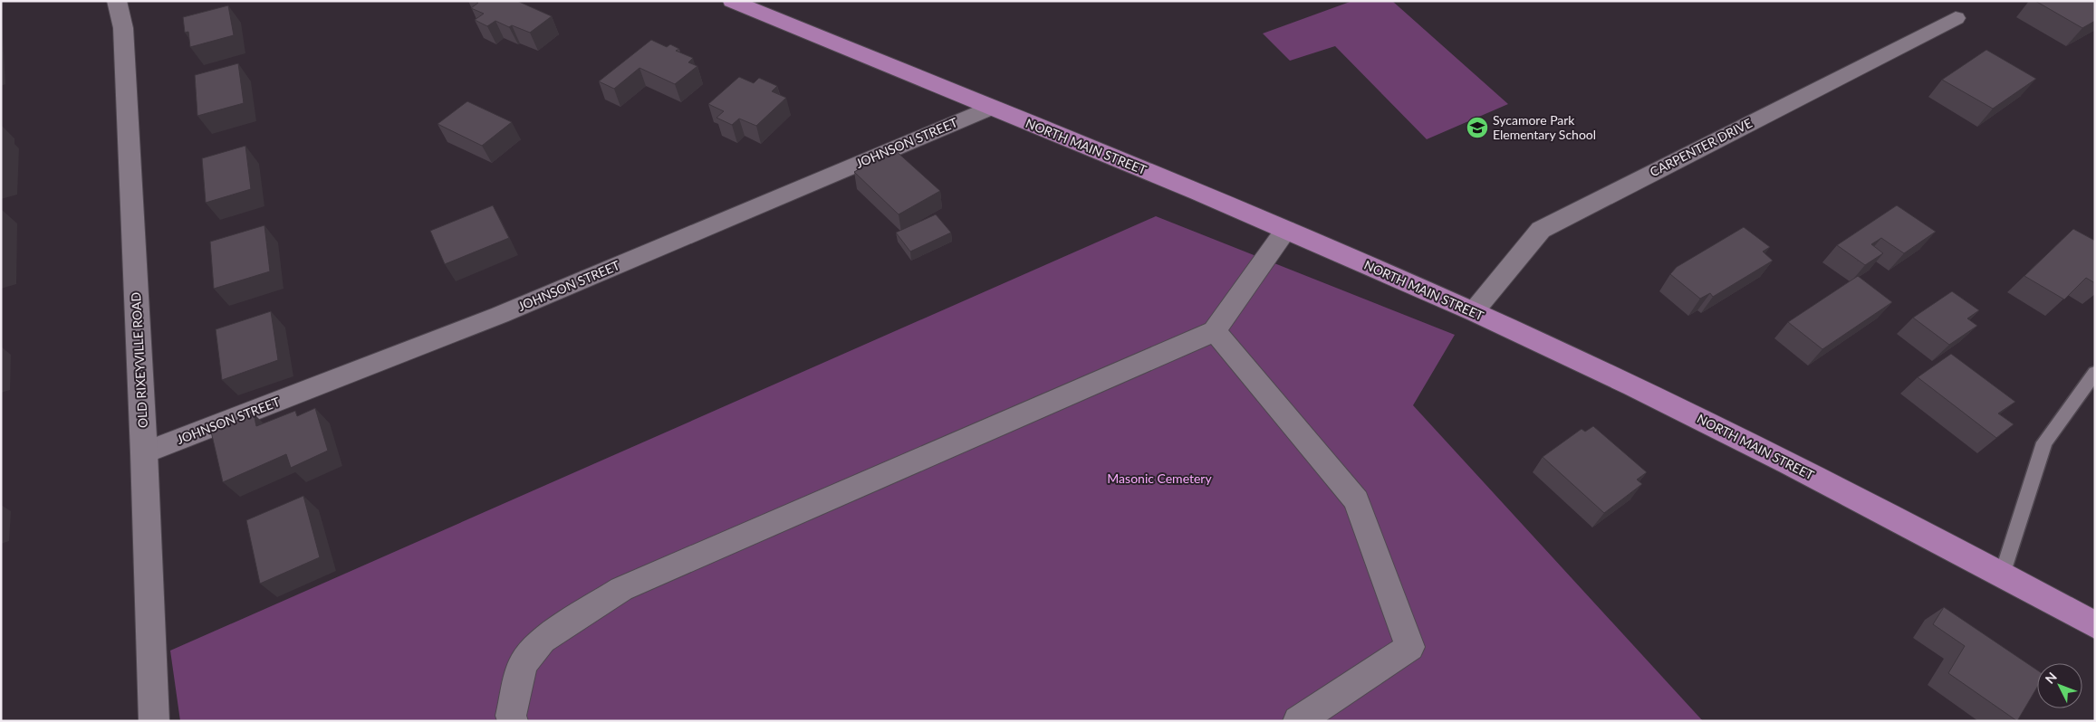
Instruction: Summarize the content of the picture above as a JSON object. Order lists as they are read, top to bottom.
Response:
{
  "streets": {
    "main road": ["NORTH MAIN STREET"],
    "street": ["JOHNSON STREET", "CARPENTER DRIVE", "OLD RIXEYVILLE ROAD"]
  },
  "crossings": [
    ["JOHNSON STREET", "NORTH MAIN STREET"],
    ["JOHNSON STREET", "OLD RIXEYVILLE ROAD"],
    ["NORTH MAIN STREET", "CARPENTER DRIVE"]
  ],
  "parks": ["Masonic Cemetery"],
  "places": {
    "school or university": ["Sycamore Park Elementary School"]
  },
  "north": "top left"
}
